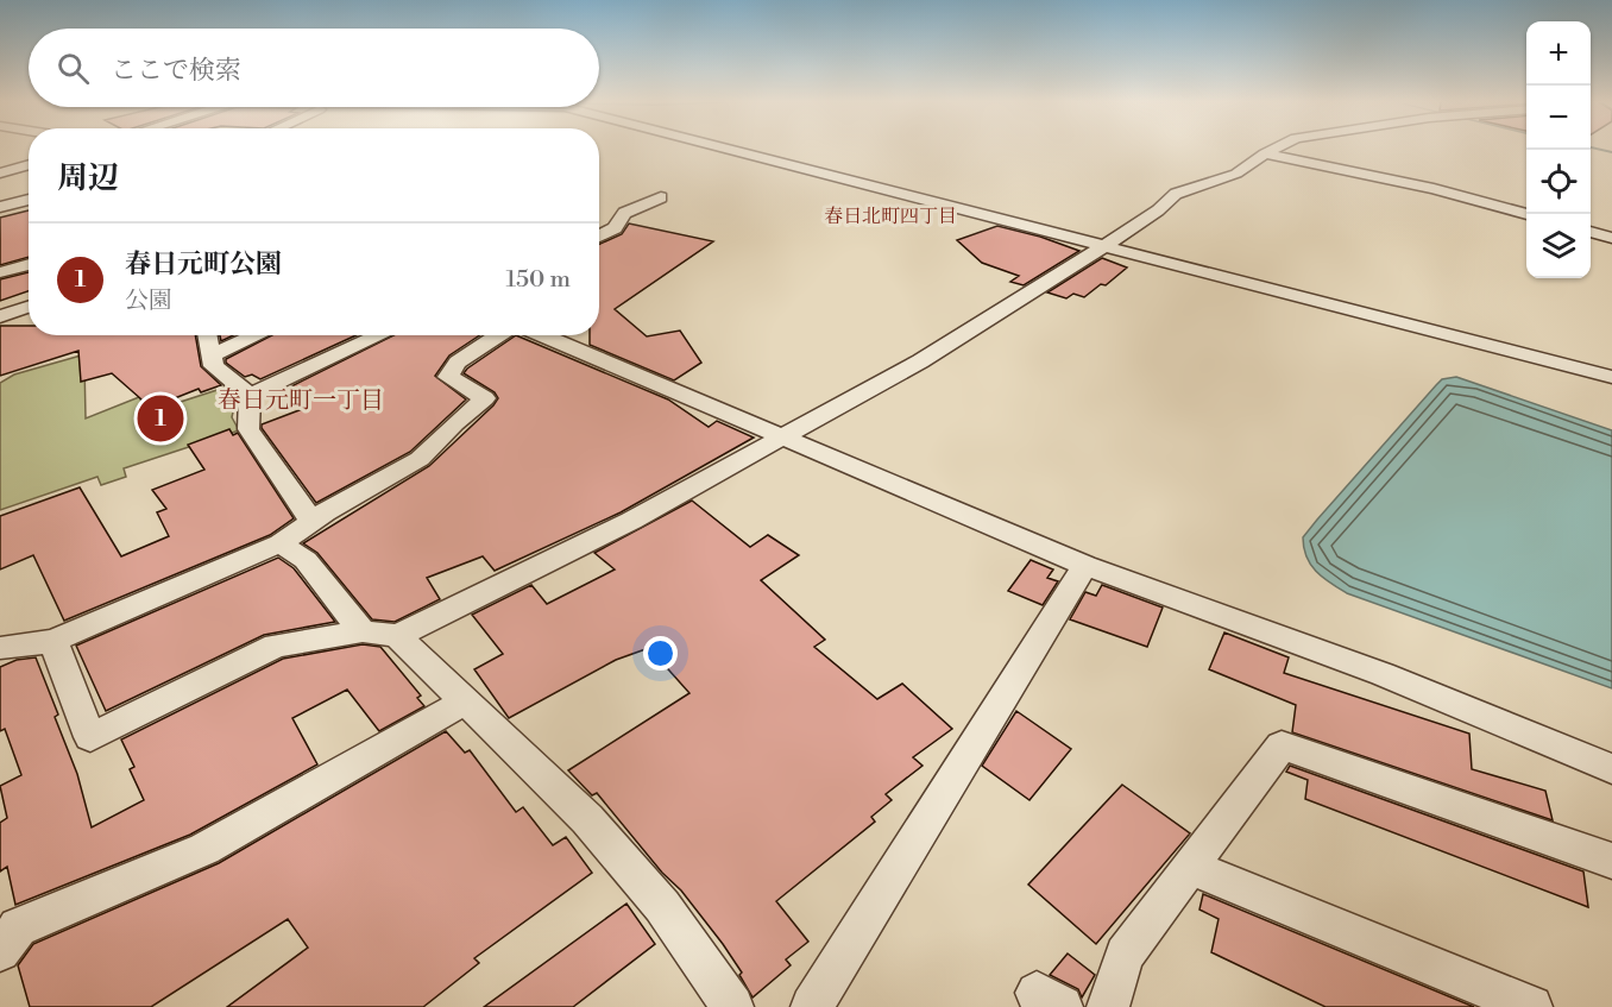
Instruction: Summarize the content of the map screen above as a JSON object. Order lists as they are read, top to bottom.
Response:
{
  "districts": ["春日北町四丁目", "春日元町一丁目"],
  "page": {
    "map_buttons": ["+", "−"],
    "search": "ここで検索",
    "heading": "周辺",
    "list": [
      {
        "mark": "1",
        "name": "春日元町公園",
        "note": "公園",
        "value": "150 m"
      }
    ],
    "pins": "1"
  }
}
